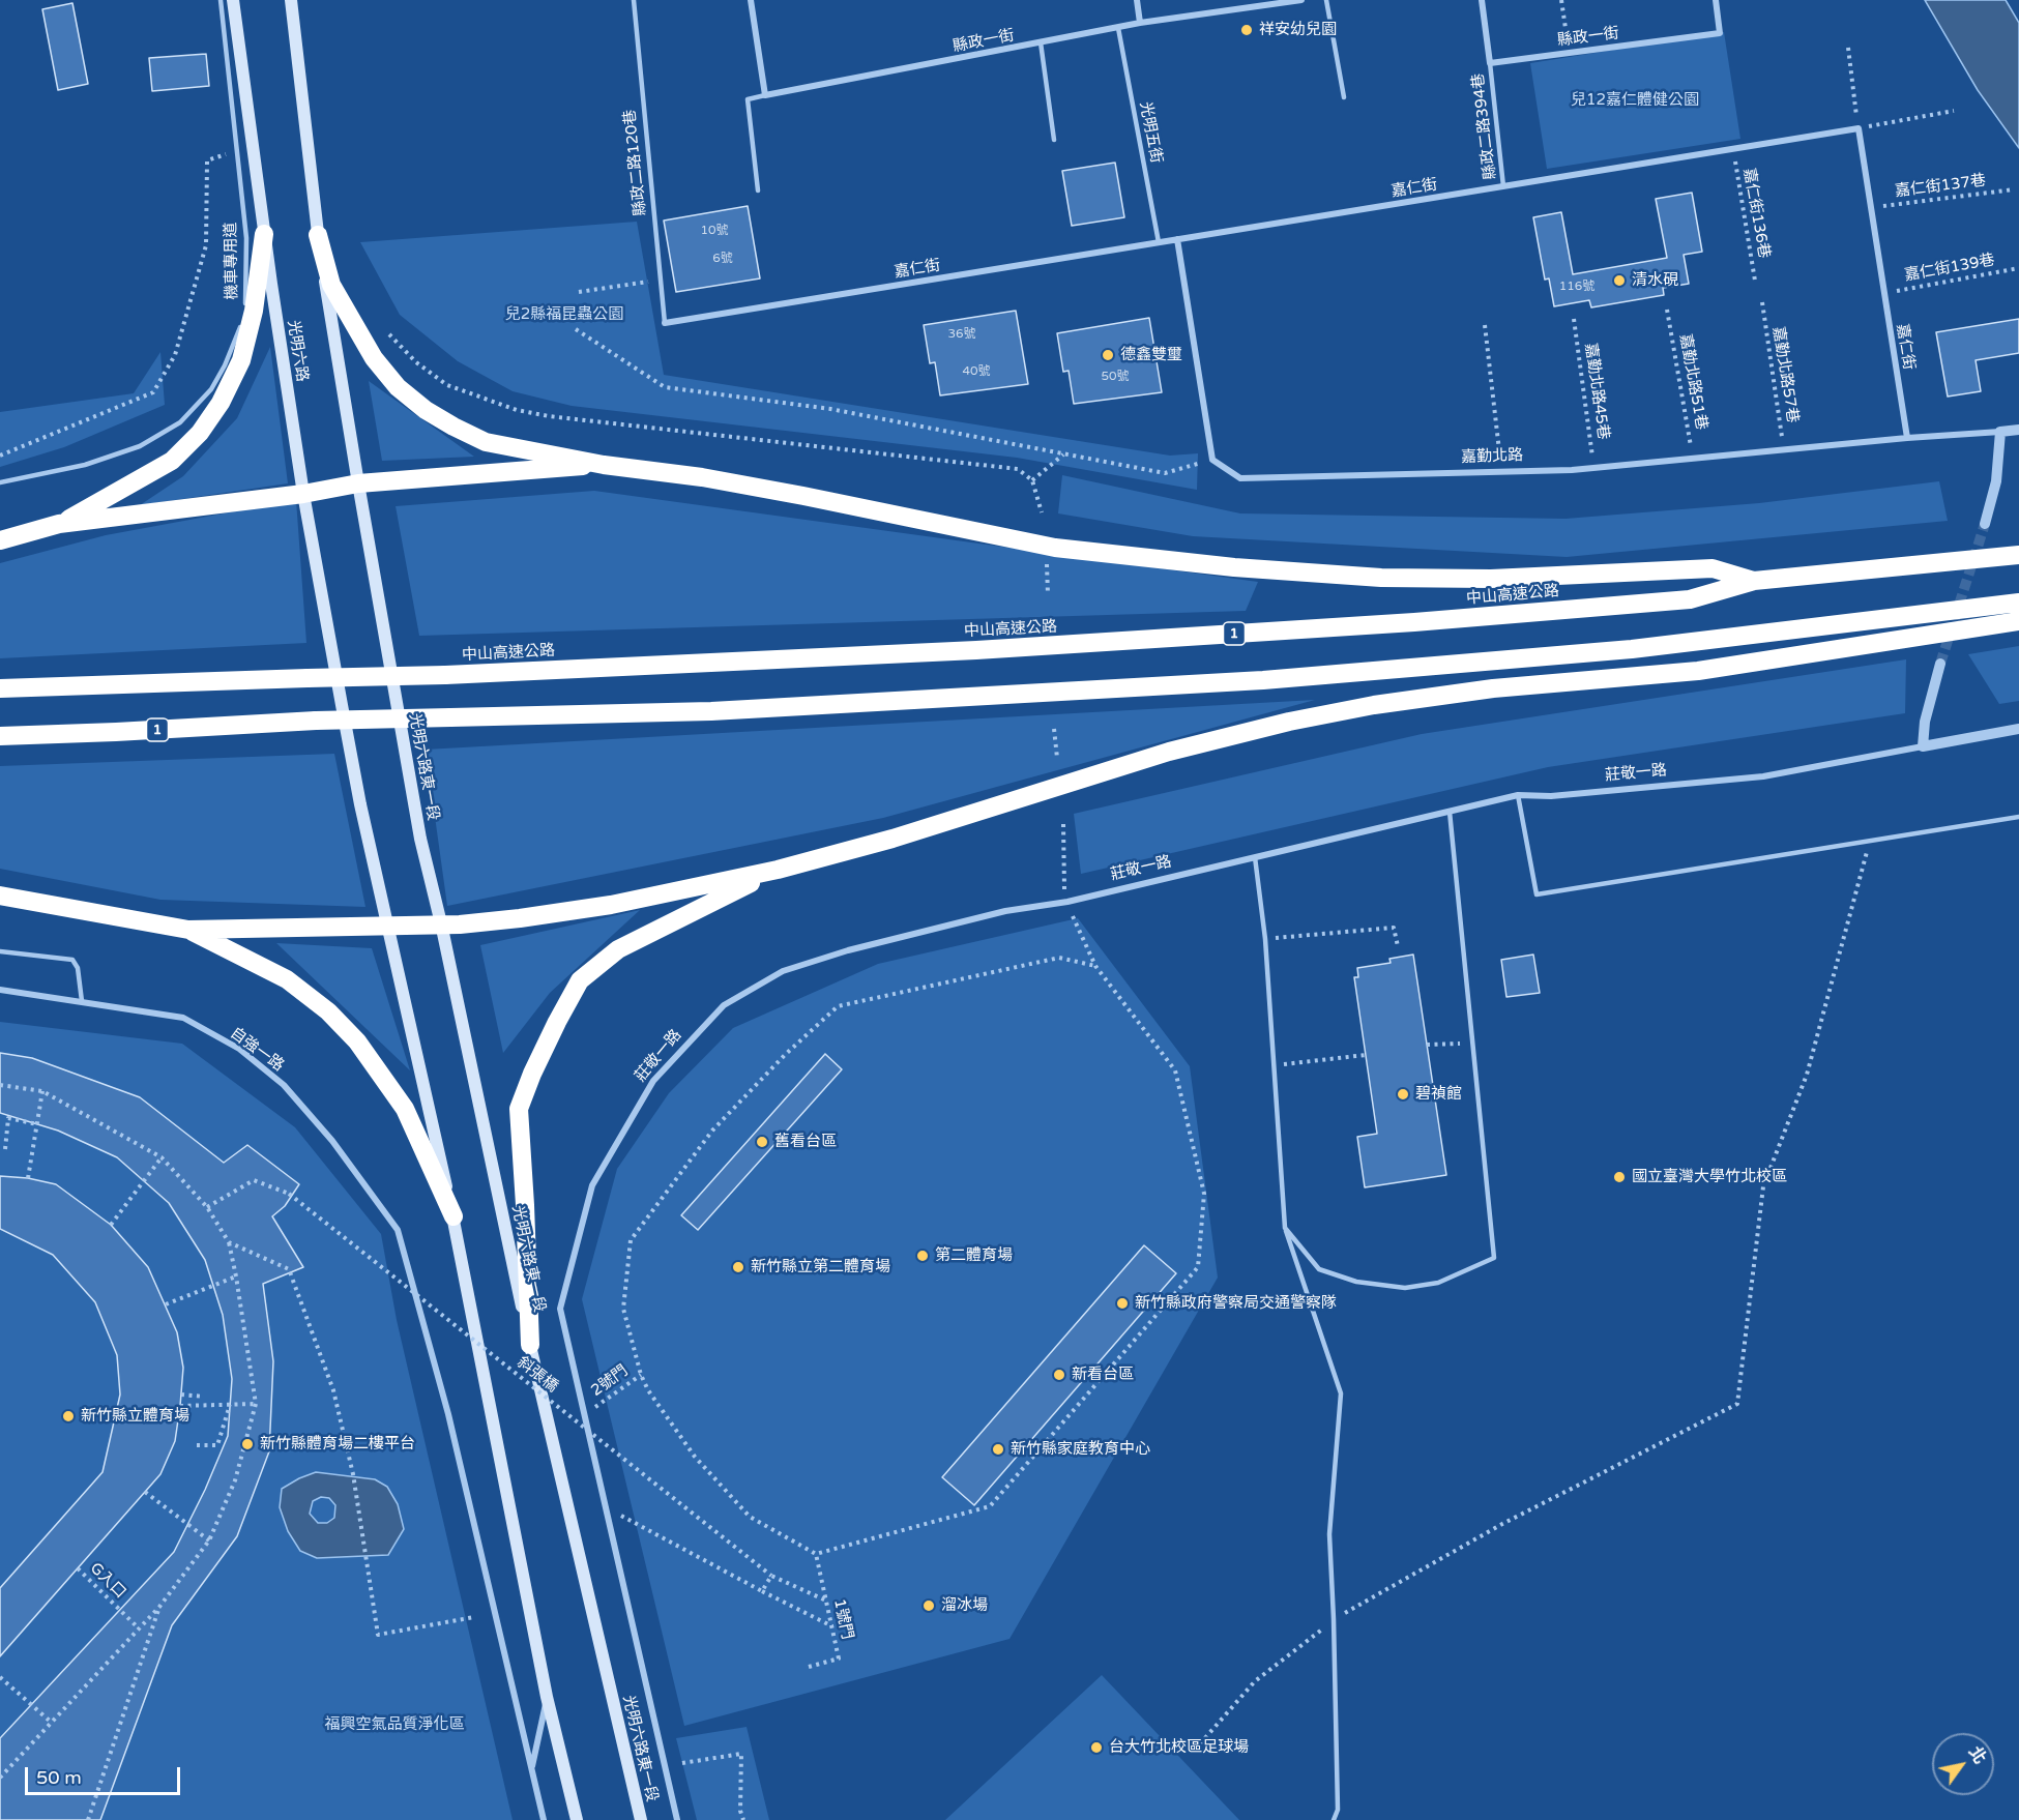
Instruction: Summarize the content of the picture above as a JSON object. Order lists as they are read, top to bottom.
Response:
{
  "streets": {
    "highway": ["中山高速公路", "1"],
    "main road": ["光明六路", "光明六路東一段"],
    "street": [
      "縣政一街",
      "嘉仁街",
      "嘉勤北路",
      "莊敬一路",
      "自強一路"
    ],
    "lane": [
      "縣政二路394巷",
      "光明五街",
      "縣政二路120巷",
      "機車專用道"
    ],
    "path": [
      "嘉仁街137巷",
      "嘉仁街136巷",
      "嘉仁街139巷",
      "嘉勤北路57巷",
      "嘉勤北路51巷",
      "嘉勤北路45巷",
      "斜張橋",
      "2號門",
      "G入口",
      "1號門"
    ]
  },
  "crossings": [
    ["縣政一街", "縣政二路394巷"],
    ["縣政一街", "光明五街"],
    ["縣政二路394巷", "嘉仁街"],
    ["光明五街", "嘉仁街"],
    ["縣政二路120巷", "嘉仁街"],
    ["嘉仁街137巷", "嘉仁街"],
    ["嘉仁街", "嘉仁街136巷"],
    ["嘉仁街", "嘉仁街139巷"],
    ["嘉仁街", "嘉勤北路"],
    ["嘉勤北路57巷", "嘉勤北路"],
    ["嘉勤北路51巷", "嘉勤北路"],
    ["嘉勤北路45巷", "嘉勤北路"],
    ["光明六路東一段", "莊敬一路"],
    ["斜張橋", "1號門"]
  ],
  "parks": ["兒12嘉仁體健公園", "兒2縣福昆蟲公園", "福興空氣品質淨化區"],
  "places": [
    "祥安幼兒園",
    "清水硯",
    "德鑫雙璽",
    "碧禎館",
    "舊看台區",
    "國立臺灣大學竹北校區",
    "第二體育場",
    "新竹縣立第二體育場",
    "新竹縣政府警察局交通警察隊",
    "新看台區",
    "新竹縣立體育場",
    "新竹縣體育場二樓平台",
    "新竹縣家庭教育中心",
    "溜冰場",
    "台大竹北校區足球場"
  ],
  "house_numbers": [
    "10號",
    "6號",
    "116號",
    "36號",
    "40號",
    "50號"
  ],
  "scale_bar": "50 m",
  "north": "top right"
}
